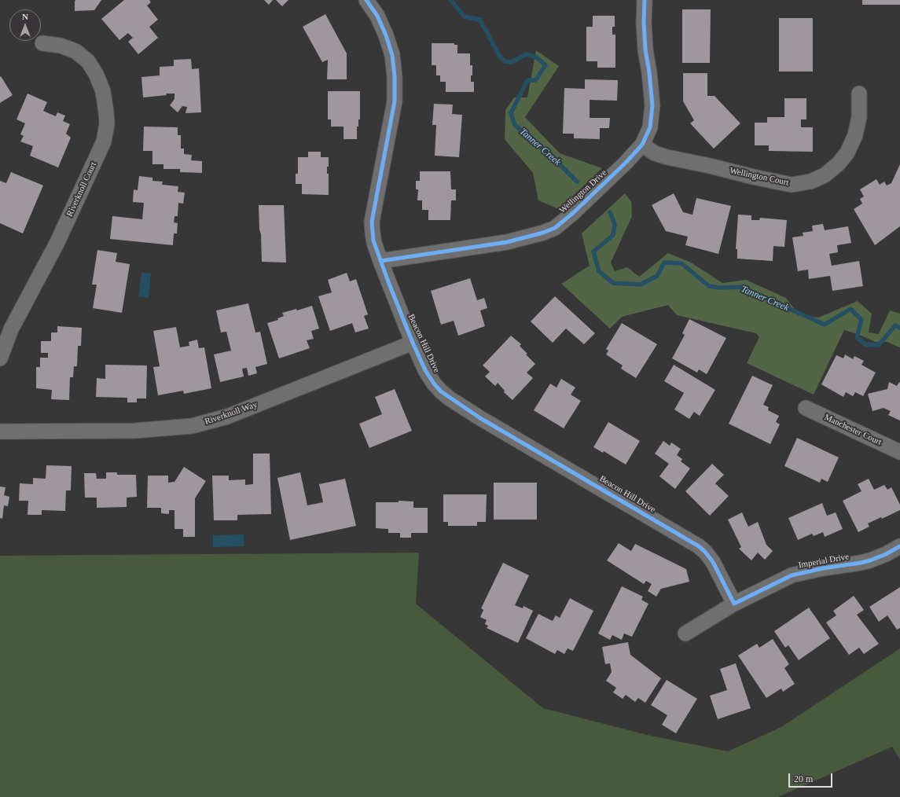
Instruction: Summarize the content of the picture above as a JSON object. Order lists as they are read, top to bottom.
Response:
{
  "streets": {
    "street": [
      "Wellington Court",
      "Riverknoll Court",
      "Wellington Drive",
      "Beacon Hill Drive",
      "Riverknoll Way",
      "Manchester Court",
      "Imperial Drive"
    ]
  },
  "crossings": [
    ["Wellington Court", "Wellington Drive"],
    ["Wellington Drive", "Beacon Hill Drive"],
    ["Beacon Hill Drive", "Riverknoll Way"],
    ["Beacon Hill Drive", "Imperial Drive"]
  ],
  "water": ["Tanner Creek"],
  "scale_bar": "20 m",
  "north": "top"
}
